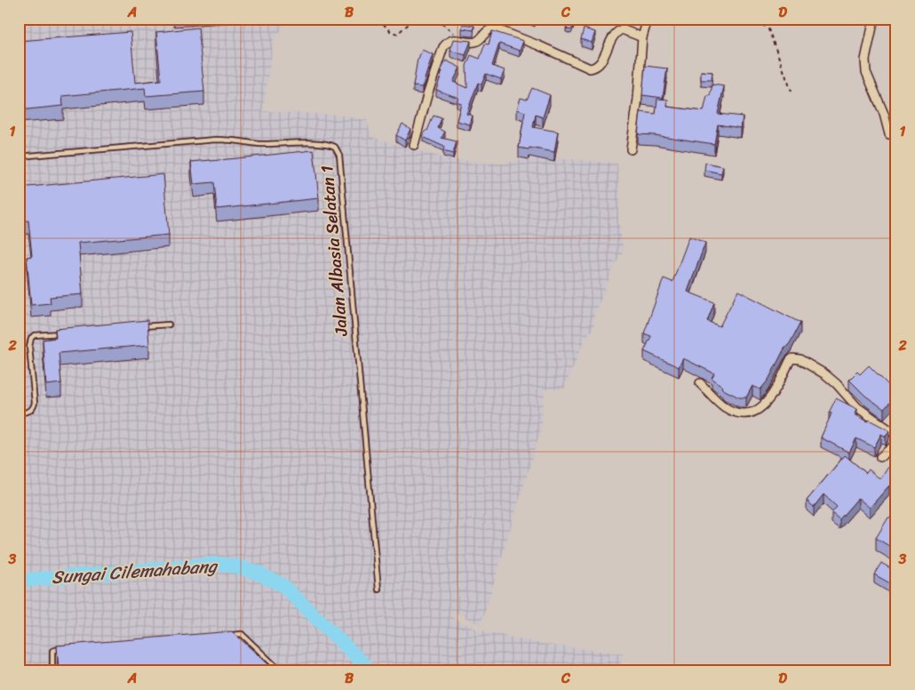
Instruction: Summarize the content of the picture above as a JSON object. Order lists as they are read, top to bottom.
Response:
{
  "streets": {
    "lane": ["Jalan Albasia Selatan 1"]
  },
  "water": ["Sungai Cilemahabang"],
  "grid": {
    "columns": [
      "A",
      "B",
      "C",
      "D"
    ],
    "rows": ["1", "2", "3"]
  }
}
